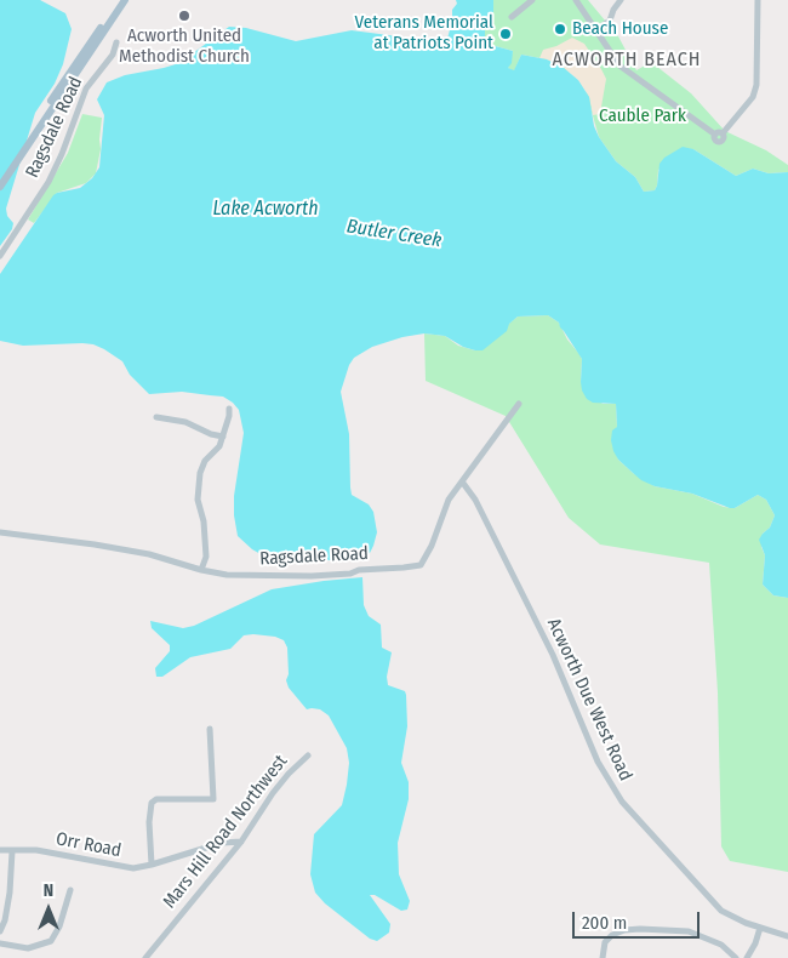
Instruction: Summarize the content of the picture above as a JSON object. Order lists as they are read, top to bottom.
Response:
{
  "streets": {
    "street": [
      "Ragsdale Road",
      "Acworth Due West Road",
      "Mars Hill Road Northwest",
      "Orr Road"
    ]
  },
  "crossings": [
    ["Ragsdale Road", "Acworth Due West Road"],
    ["Mars Hill Road Northwest", "Orr Road"]
  ],
  "districts": ["ACWORTH BEACH"],
  "water": ["Lake Acworth", "Butler Creek"],
  "parks": ["Cauble Park"],
  "places": ["Acworth United Methodist Church", "Beach House", "Veterans Memorial at Patriots Point"],
  "scale_bar": "200 m",
  "north": "top"
}
